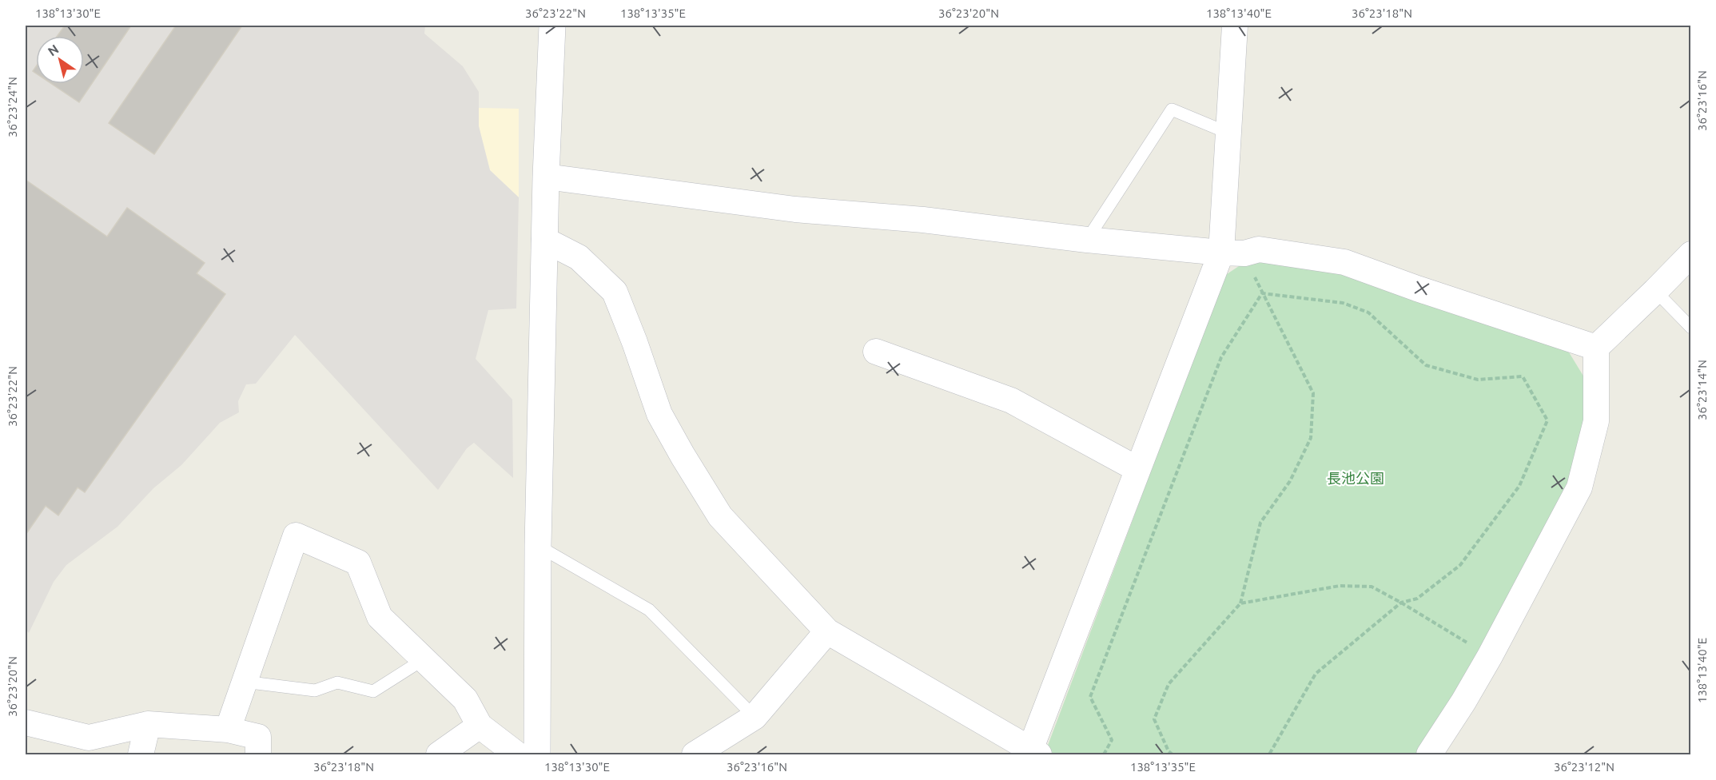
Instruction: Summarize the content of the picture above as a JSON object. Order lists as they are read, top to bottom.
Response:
{
  "parks": ["長池公園"],
  "north": "top left",
  "coordinates": [
    "138°13'30\"E",
    "36°23'22\"N",
    "138°13'35\"E",
    "36°23'20\"N",
    "138°13'40\"E",
    "36°23'18\"N",
    "36°23'16\"N",
    "36°23'24\"N",
    "36°23'14\"N",
    "36°23'12\"N"
  ]
}
